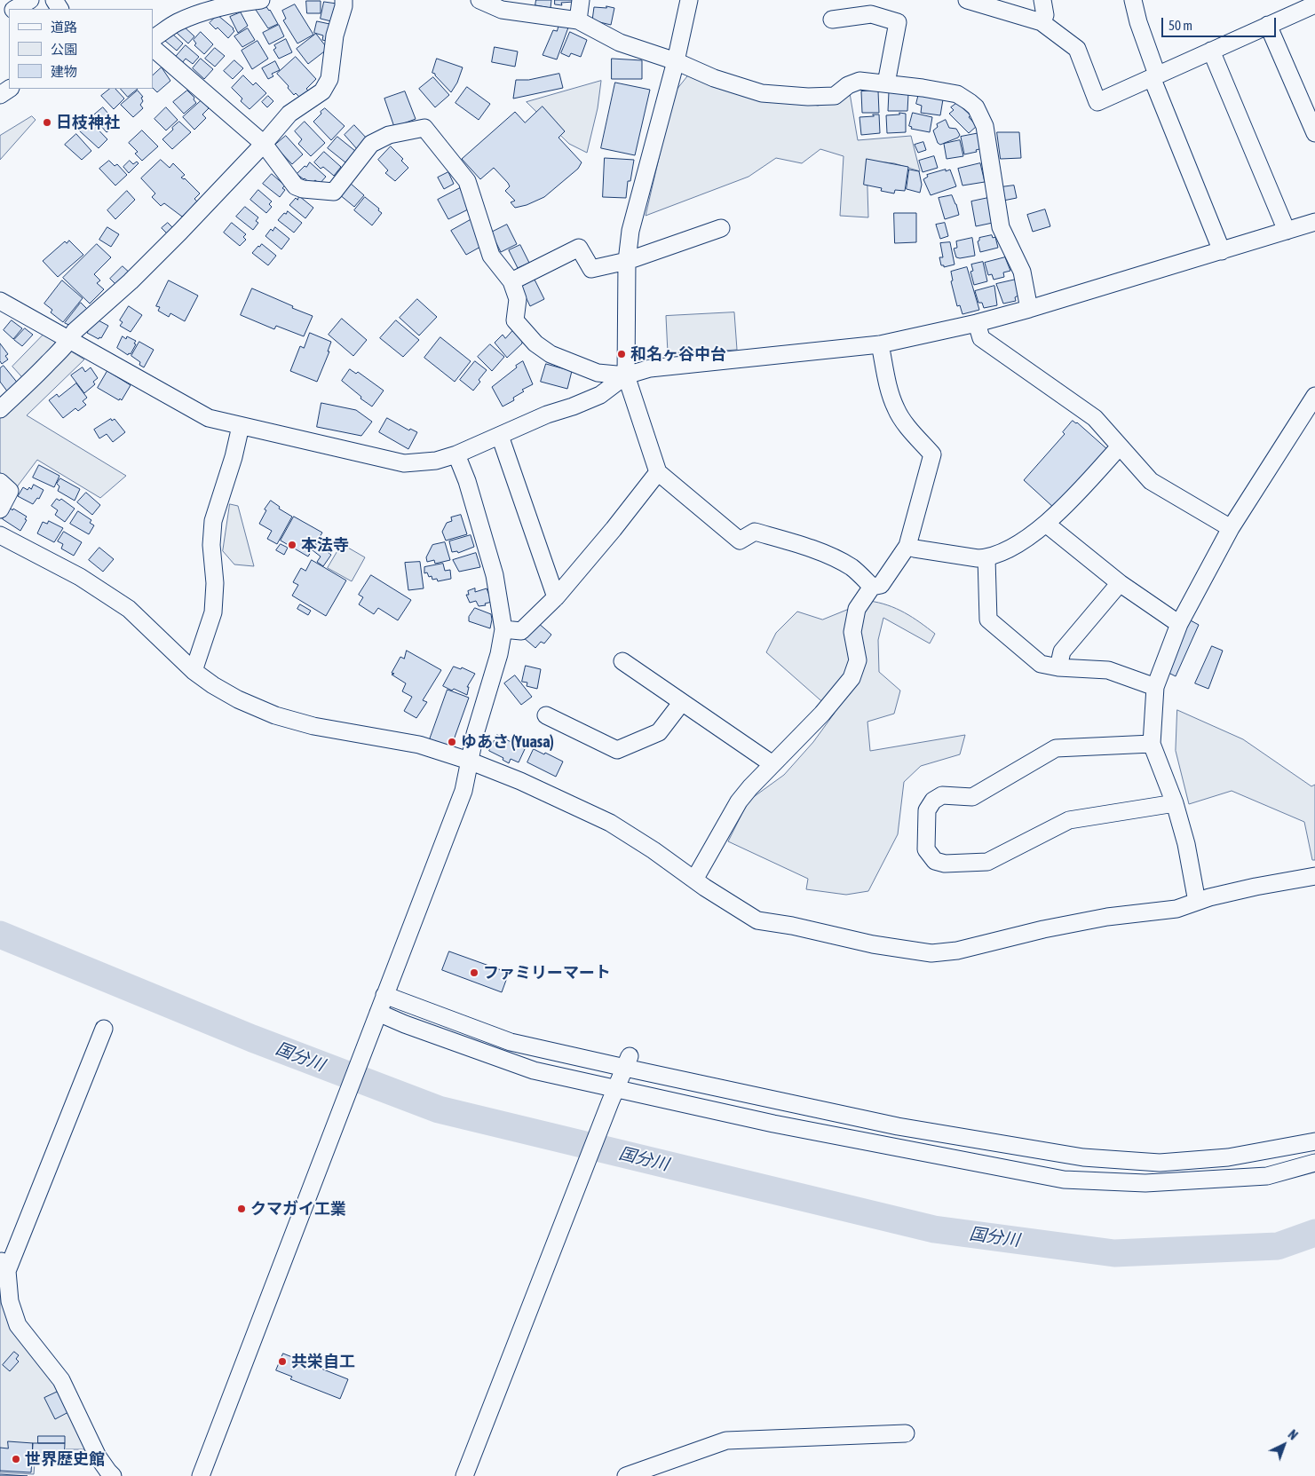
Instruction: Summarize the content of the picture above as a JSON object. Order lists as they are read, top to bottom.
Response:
{
  "water": ["国分川"],
  "places": [
    "日枝神社",
    "和名ヶ谷中台",
    "本法寺",
    "ゆあさ (Yuasa)",
    "ファミリーマート",
    "クマガイ工業",
    "共栄自工",
    "世界歴史館"
  ],
  "legend": ["道路", "公園", "建物"],
  "scale_bar": "50 m",
  "north": "top right"
}
